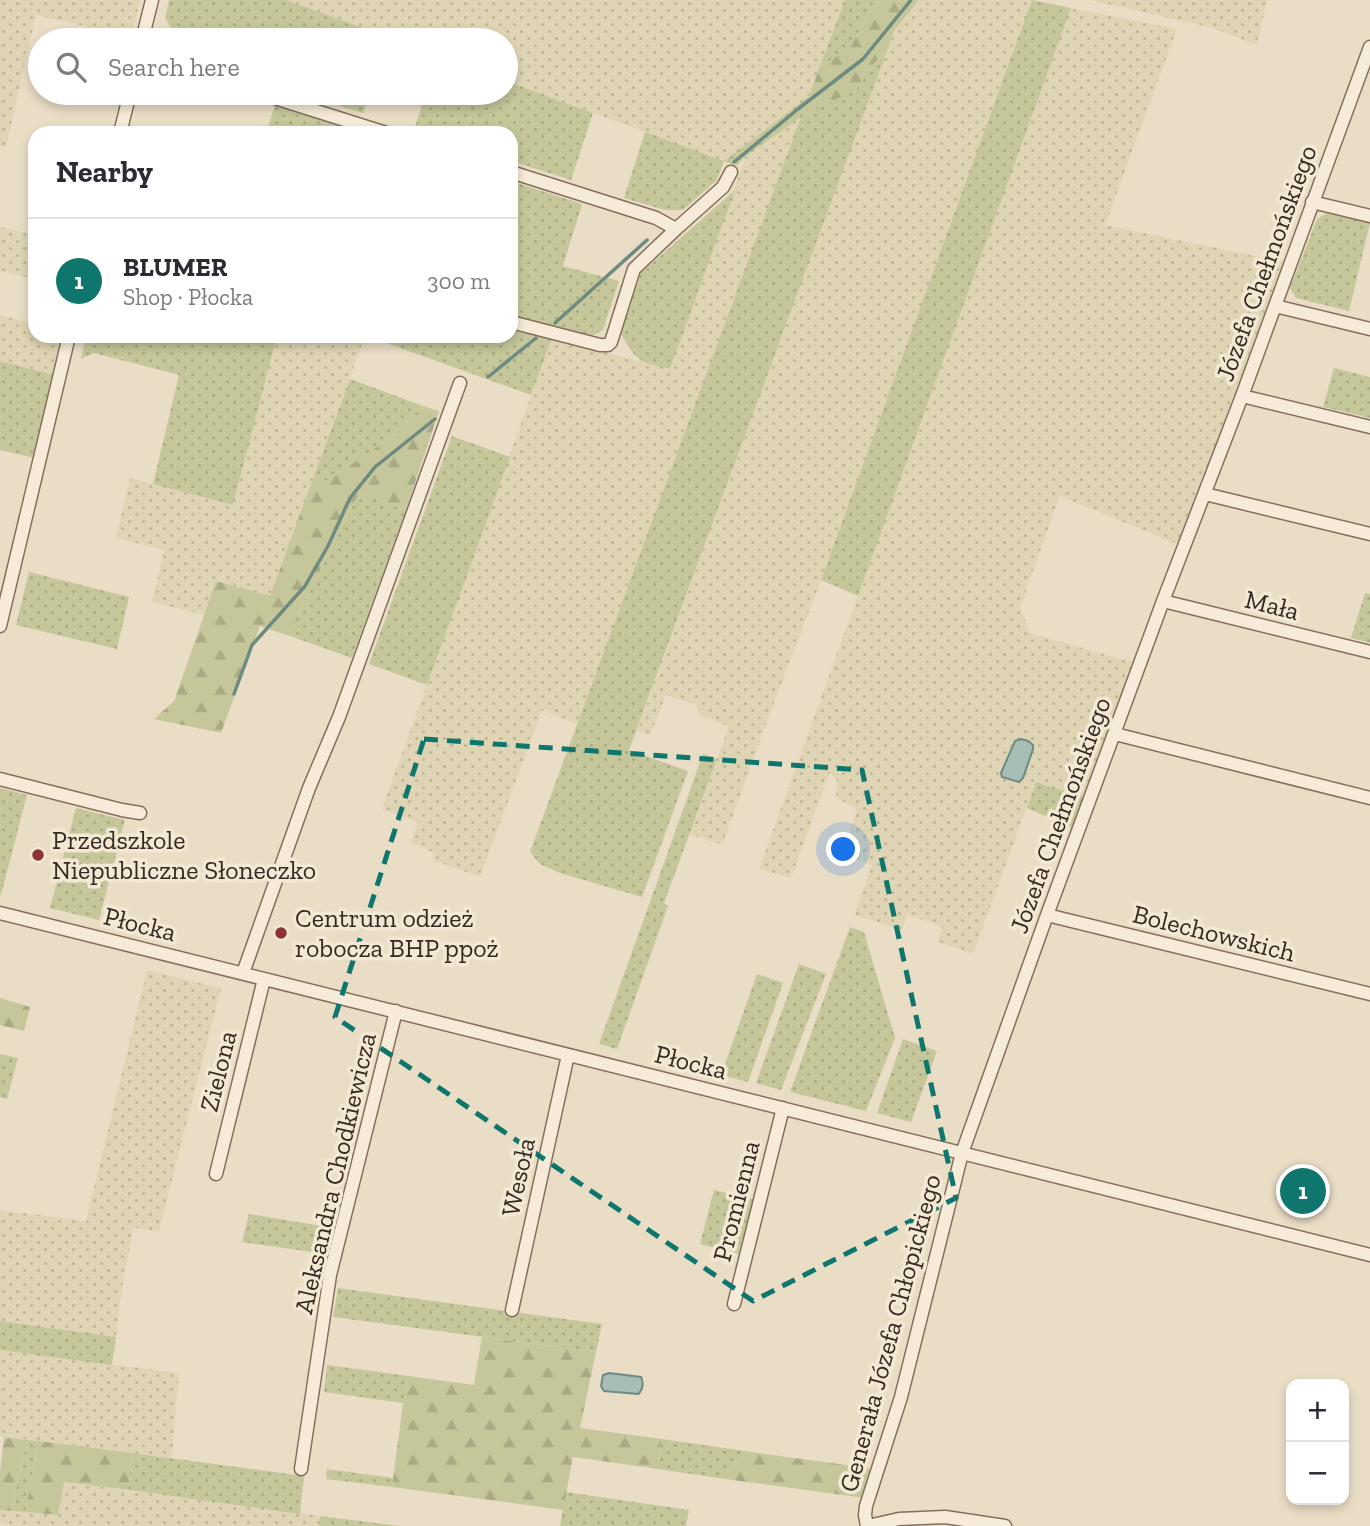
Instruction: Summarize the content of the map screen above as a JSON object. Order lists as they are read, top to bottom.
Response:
{
  "streets": {
    "street": [
      "Józefa Chełmońskiego",
      "Mała",
      "Płocka",
      "Bolechowskich",
      "Zielona",
      "Aleksandra Chodkiewicza",
      "Wesoła",
      "Promienna",
      "Generała Józefa Chłopickiego"
    ]
  },
  "crossings": [
    ["Józefa Chełmońskiego", "Mała"],
    ["Józefa Chełmońskiego", "Płocka"],
    ["Józefa Chełmońskiego", "Bolechowskich"],
    ["Józefa Chełmońskiego", "Generała Józefa Chłopickiego"],
    ["Płocka", "Zielona"],
    ["Płocka", "Aleksandra Chodkiewicza"],
    ["Płocka", "Wesoła"],
    ["Płocka", "Promienna"],
    ["Płocka", "Generała Józefa Chłopickiego"]
  ],
  "places": ["Przedszkole Niepubliczne Słoneczko", "Centrum odzież robocza BHP ppoż"],
  "page": {
    "search": "Search here",
    "heading": "Nearby",
    "list": [
      {
        "mark": "1",
        "name": "BLUMER",
        "note": "Shop · Płocka",
        "value": "300 m"
      }
    ],
    "pins": "1",
    "map_buttons": ["+", "−"]
  }
}
